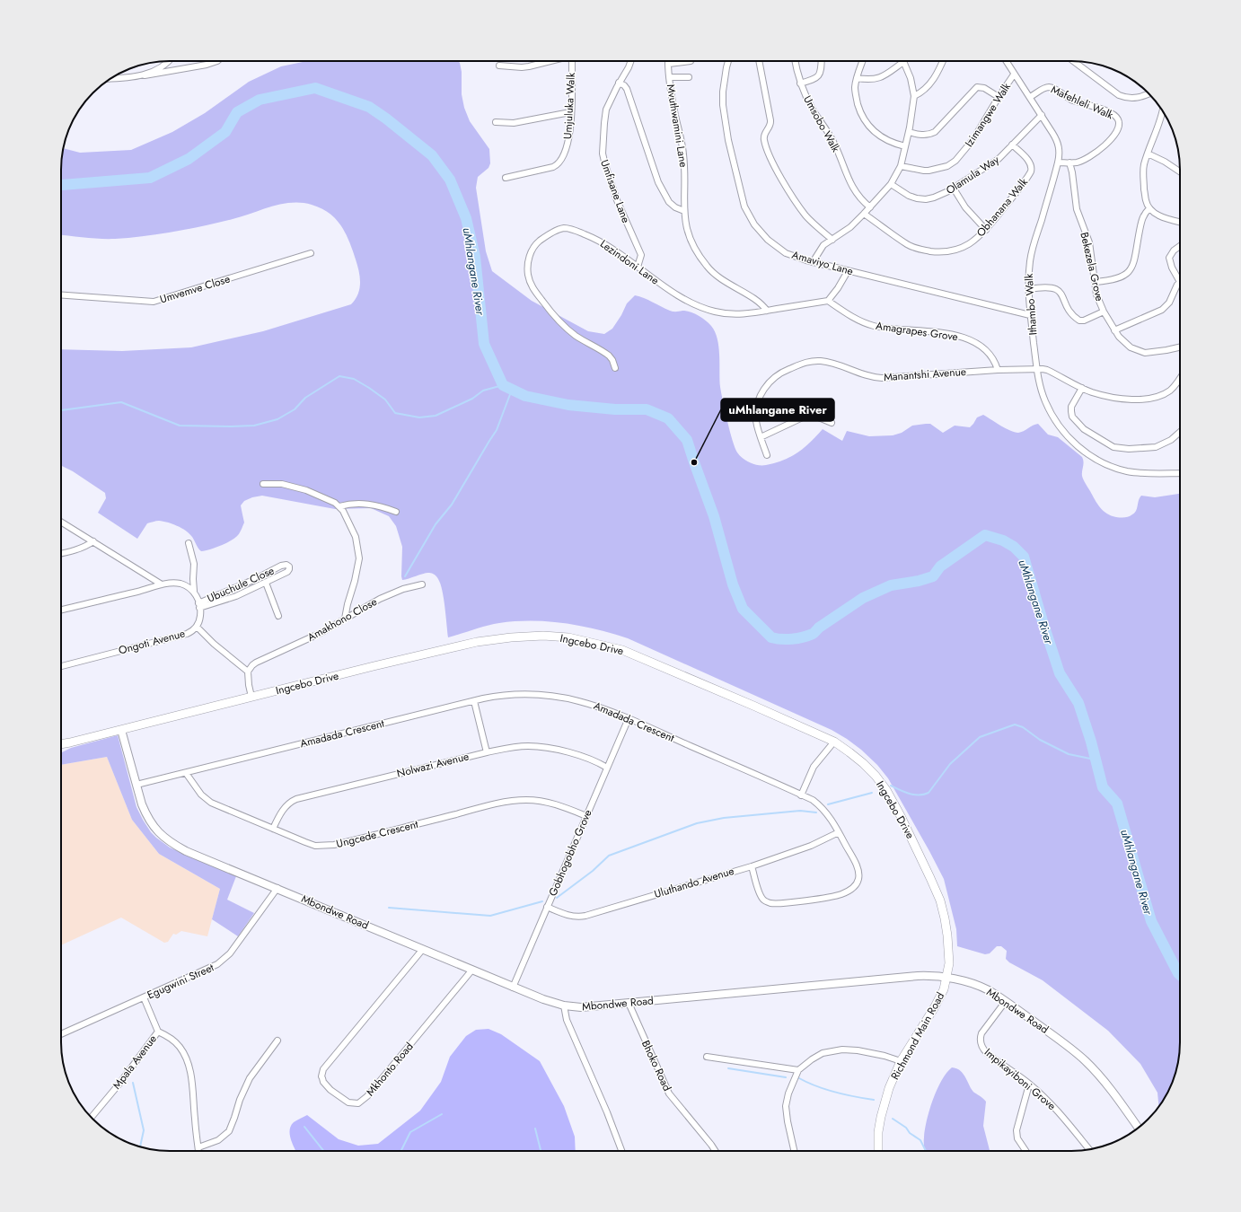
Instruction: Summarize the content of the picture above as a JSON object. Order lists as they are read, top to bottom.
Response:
{
  "streets": {
    "main road": ["Ingcebo Drive", "Richmond Main Road"],
    "street": [
      "Mafehleli Walk",
      "Umjuluka Walk",
      "Izimangwe Walk",
      "Umsobo Walk",
      "Mvuthwamini Lane",
      "Olamula Way",
      "Umfisane Lane",
      "Obhanana Walk",
      "Lezindoni Lane",
      "Amaviyo Lane",
      "Bekezela Grove",
      "Umvemve Close",
      "Ithambo Walk",
      "Amagrapes Grove",
      "Manantshi Avenue",
      "Ubuchule Close",
      "Amakhono Close",
      "Ongoti Avenue",
      "Amadada Crescent",
      "Nolwazi Avenue",
      "Ungcede Crescent",
      "Gobhogobho Grove",
      "Uluthando Avenue",
      "Mbondwe Road",
      "Egugwini Street",
      "Mpala Avenue",
      "Bhoko Road",
      "Mkhonto Road",
      "Impikayiboni Grove"
    ]
  },
  "crossings": [
    ["Mafehleli Walk", "Bekezela Grove"],
    ["Mafehleli Walk", "Ithambo Walk"],
    ["Izimangwe Walk", "Ithambo Walk"],
    ["Mvuthwamini Lane", "Lezindoni Lane"],
    ["Olamula Way", "Obhanana Walk"],
    ["Olamula Way", "Ithambo Walk"],
    ["Umfisane Lane", "Lezindoni Lane"],
    ["Lezindoni Lane", "Amagrapes Grove"],
    ["Amaviyo Lane", "Ithambo Walk"],
    ["Ithambo Walk", "Manantshi Avenue"],
    ["Amagrapes Grove", "Manantshi Avenue"],
    ["Ubuchule Close", "Ongoti Avenue"],
    ["Ingcebo Drive", "Mbondwe Road"],
    ["Ingcebo Drive", "Richmond Main Road"],
    ["Amadada Crescent", "Ungcede Crescent"],
    ["Amadada Crescent", "Gobhogobho Grove"],
    ["Amadada Crescent", "Uluthando Avenue"],
    ["Amadada Crescent", "Mbondwe Road"],
    ["Nolwazi Avenue", "Ungcede Crescent"],
    ["Nolwazi Avenue", "Gobhogobho Grove"],
    ["Ungcede Crescent", "Gobhogobho Grove"],
    ["Gobhogobho Grove", "Uluthando Avenue"],
    ["Gobhogobho Grove", "Mbondwe Road"],
    ["Mbondwe Road", "Egugwini Street"],
    ["Mbondwe Road", "Richmond Main Road"],
    ["Mbondwe Road", "Bhoko Road"],
    ["Mbondwe Road", "Mkhonto Road"],
    ["Mbondwe Road", "Impikayiboni Grove"],
    ["Egugwini Street", "Mpala Avenue"]
  ],
  "water": ["uMhlangane River"],
  "places": ["uMhlangane River"]
}
